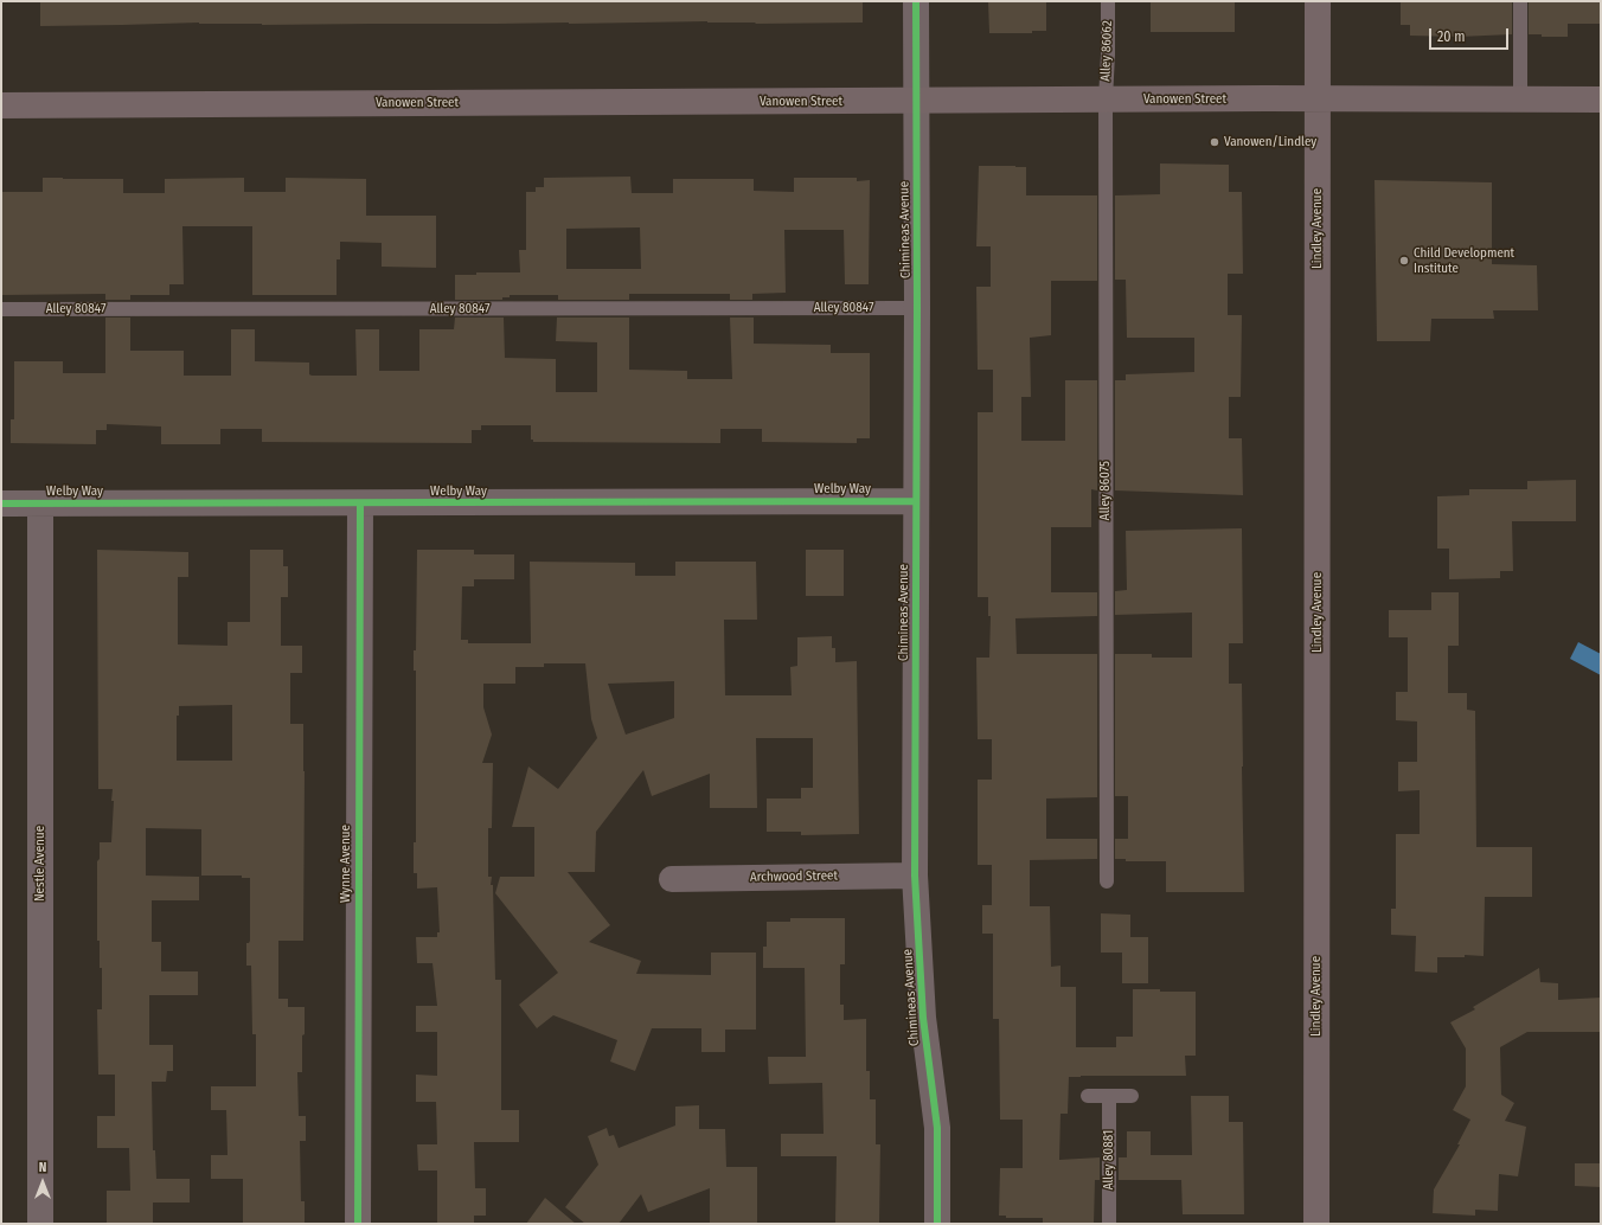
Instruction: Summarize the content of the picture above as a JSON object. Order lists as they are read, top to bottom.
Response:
{
  "streets": {
    "main road": ["Vanowen Street", "Lindley Avenue"],
    "street": [
      "Chimineas Avenue",
      "Welby Way",
      "Nestle Avenue",
      "Wynne Avenue",
      "Archwood Street"
    ],
    "lane": [
      "Alley 86062",
      "Alley 80847",
      "Alley 86075",
      "Alley 80881"
    ]
  },
  "crossings": [
    ["Alley 86062", "Vanowen Street"],
    ["Alley 86062", "Alley 86075"],
    ["Vanowen Street", "Lindley Avenue"],
    ["Vanowen Street", "Chimineas Avenue"],
    ["Vanowen Street", "Alley 86075"],
    ["Chimineas Avenue", "Alley 80847"],
    ["Chimineas Avenue", "Welby Way"],
    ["Chimineas Avenue", "Archwood Street"],
    ["Welby Way", "Nestle Avenue"],
    ["Welby Way", "Wynne Avenue"]
  ],
  "places": ["Vanowen/Lindley", "Child Development Institute"],
  "scale_bar": "20 m",
  "north": "top"
}
